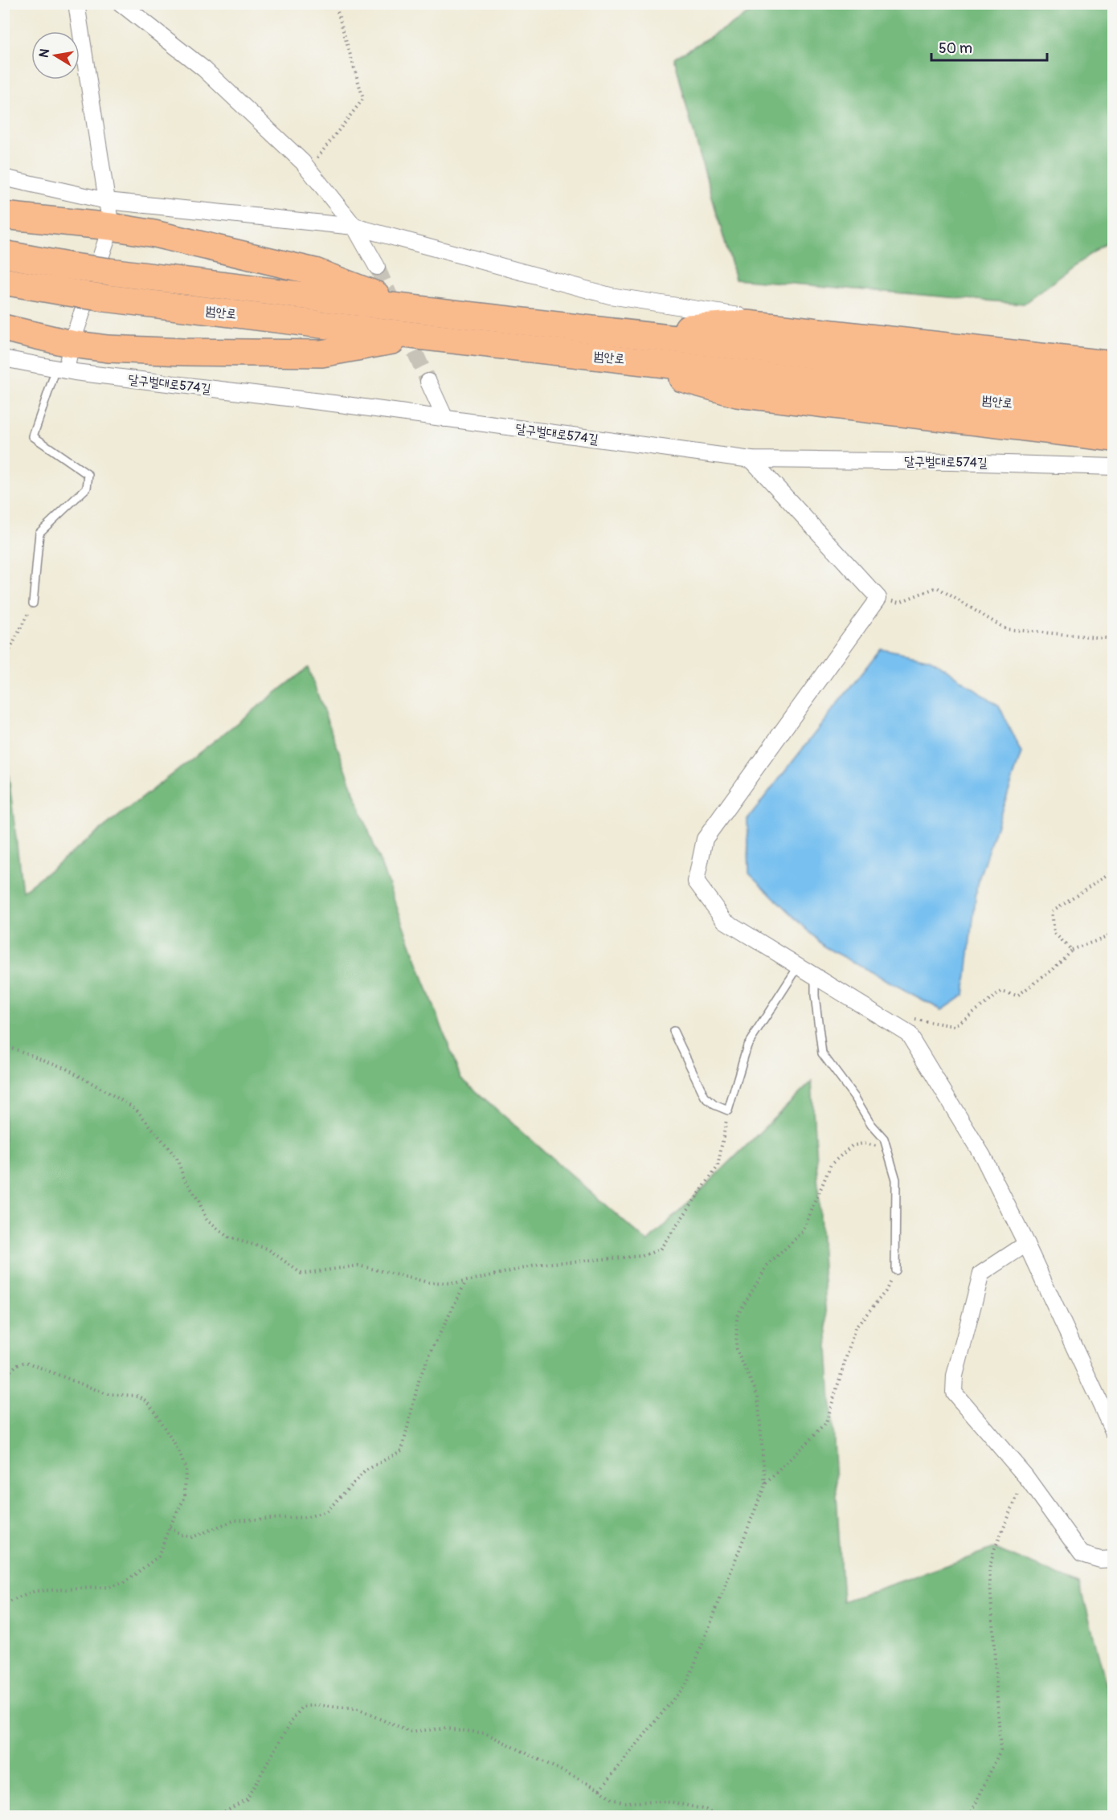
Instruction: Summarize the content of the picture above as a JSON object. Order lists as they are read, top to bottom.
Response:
{
  "streets": {
    "highway": ["범안로"],
    "street": ["달구벌대로574길"]
  },
  "scale_bar": "50 m",
  "north": "left"
}
